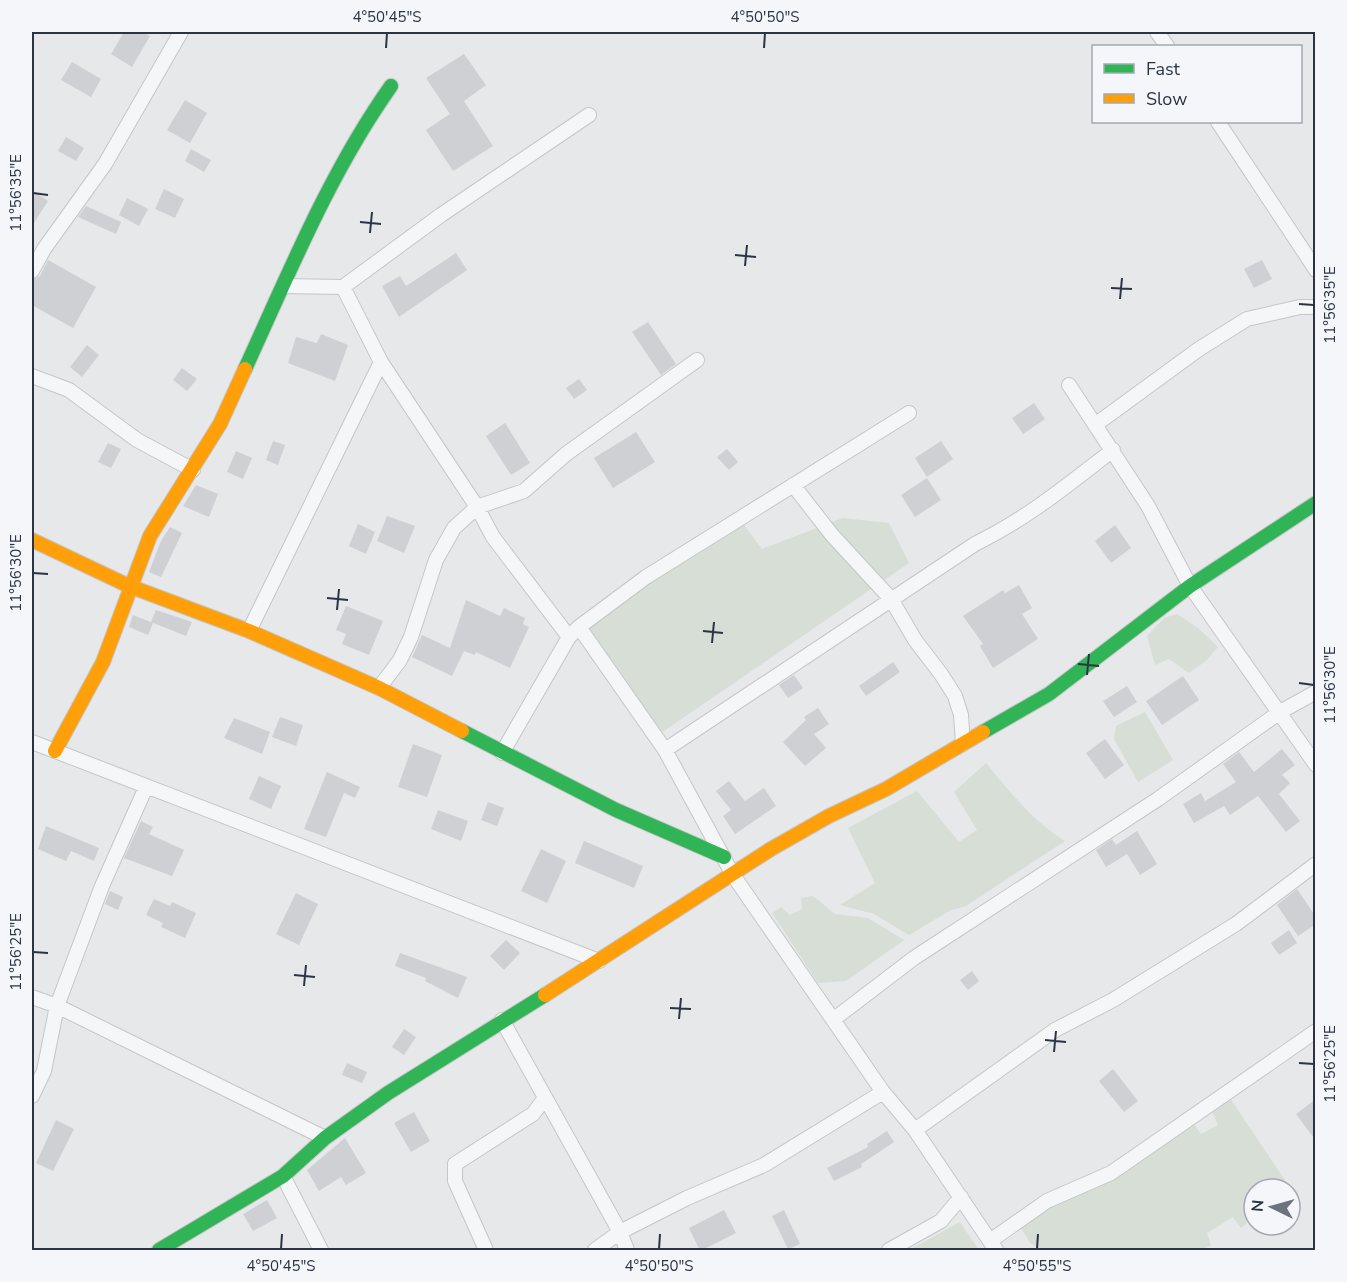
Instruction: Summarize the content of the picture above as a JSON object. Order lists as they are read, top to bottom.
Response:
{
  "legend": ["Fast", "Slow"],
  "north": "left",
  "coordinates": [
    "4°50'45\"S",
    "4°50'50\"S",
    "11°56'35\"E",
    "11°56'30\"E",
    "11°56'25\"E",
    "4°50'55\"S"
  ]
}
